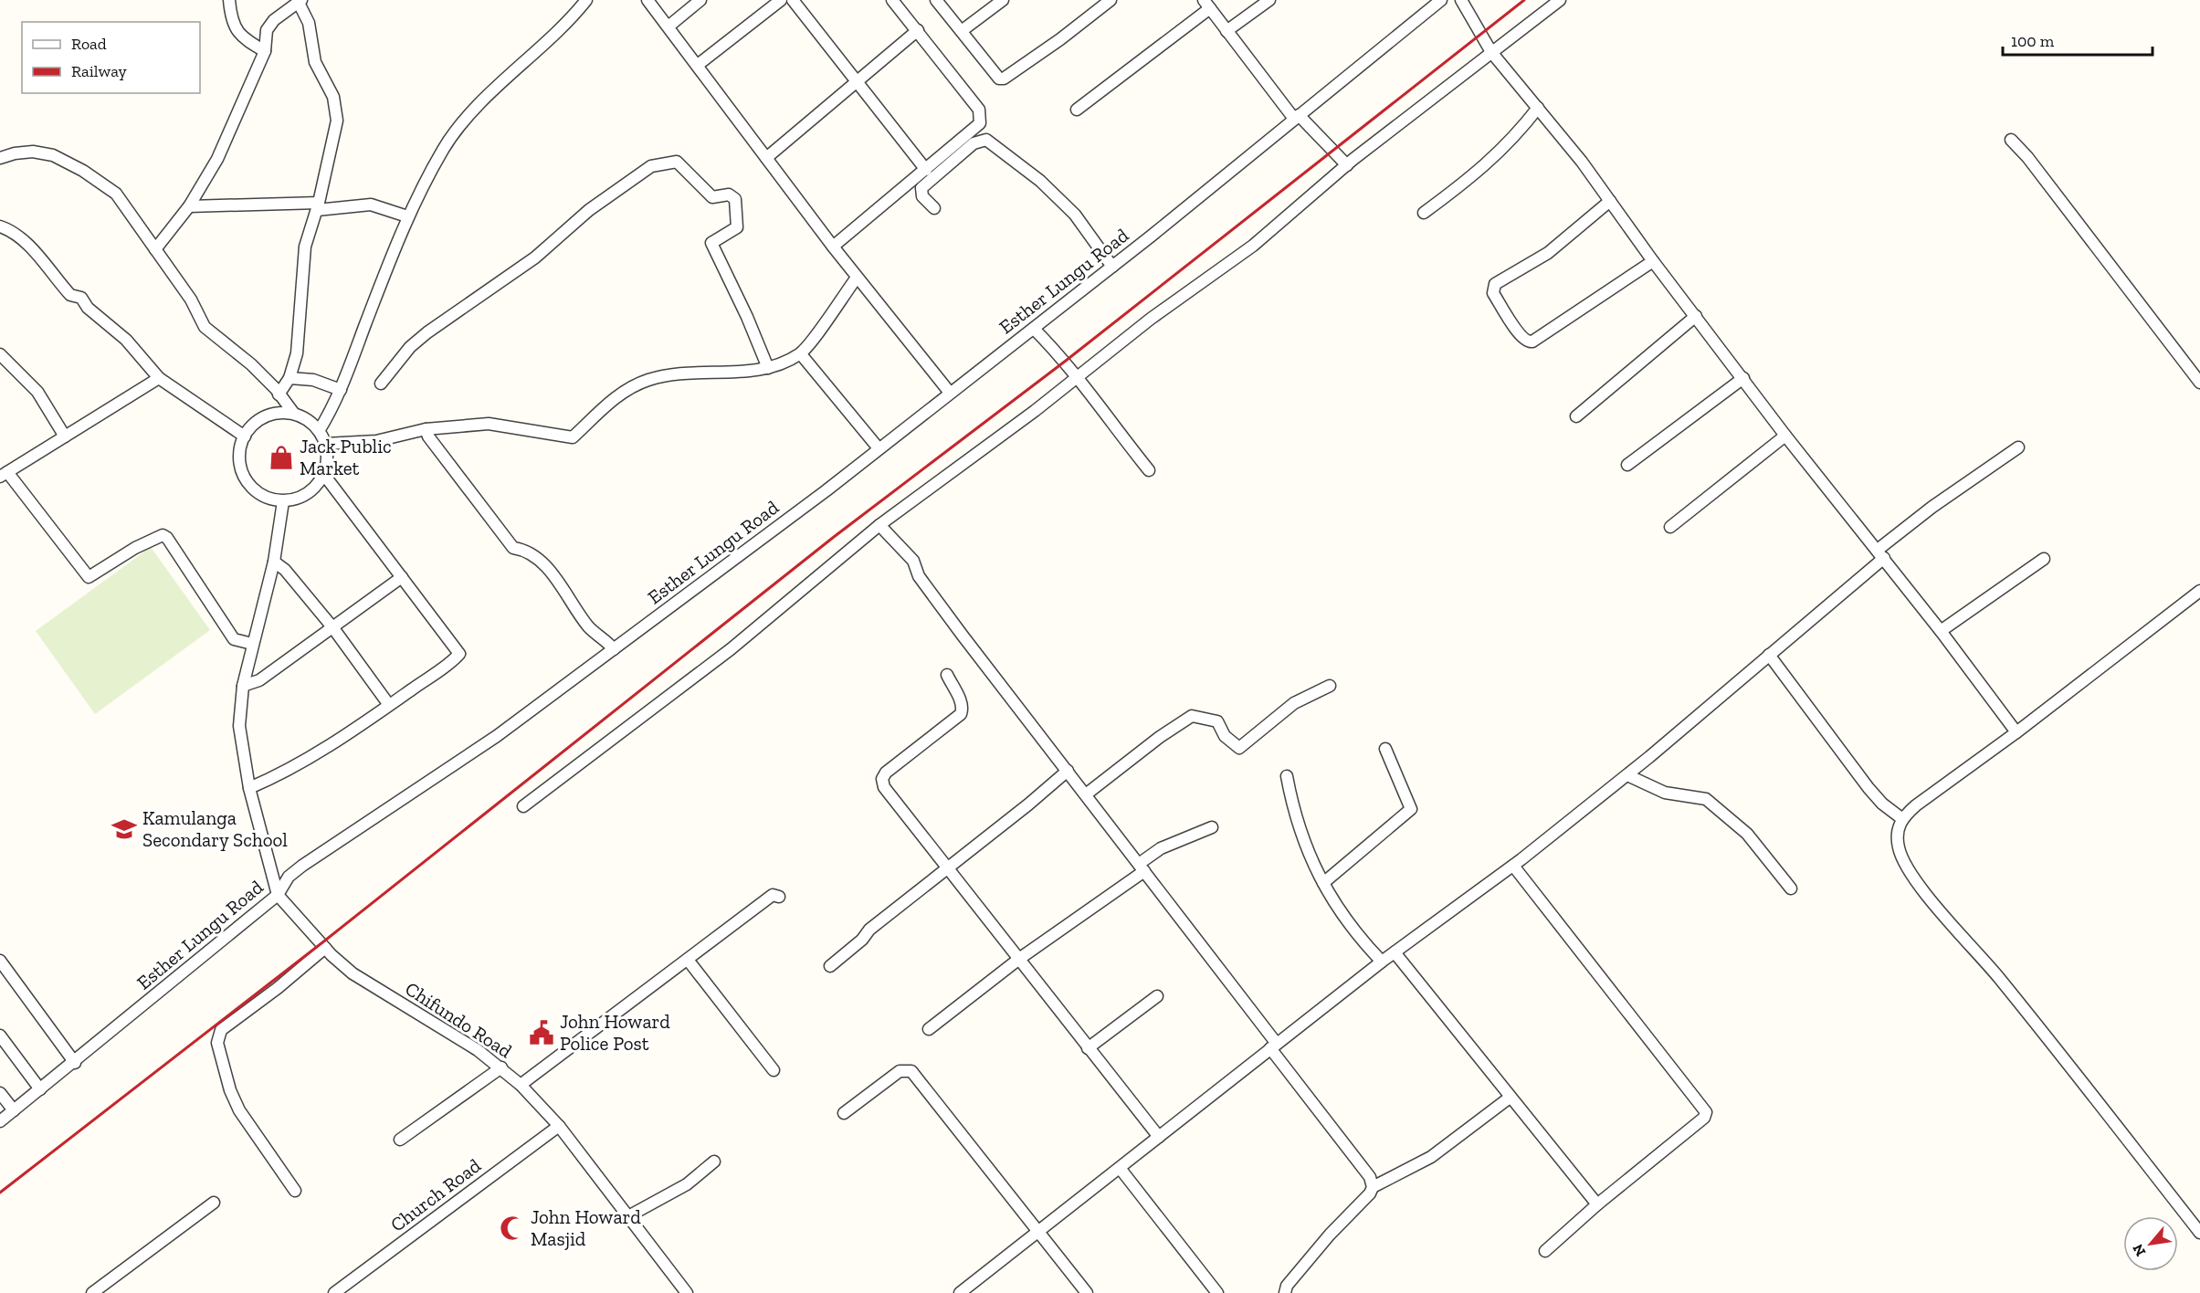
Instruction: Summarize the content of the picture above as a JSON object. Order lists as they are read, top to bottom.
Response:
{
  "streets": {
    "street": ["Esther Lungu Road", "Chifundo Road", "Church Road"]
  },
  "crossings": [
    ["Esther Lungu Road", "Chifundo Road"],
    ["Chifundo Road", "Church Road"]
  ],
  "places": {
    "shop": ["Jack Public Market"],
    "school or university": ["Kamulanga Secondary School"],
    "public building": ["John Howard Police Post"],
    "mosque": ["John Howard Masjid"]
  },
  "legend": ["Road", "Railway"],
  "scale_bar": "100 m",
  "north": "bottom left"
}
